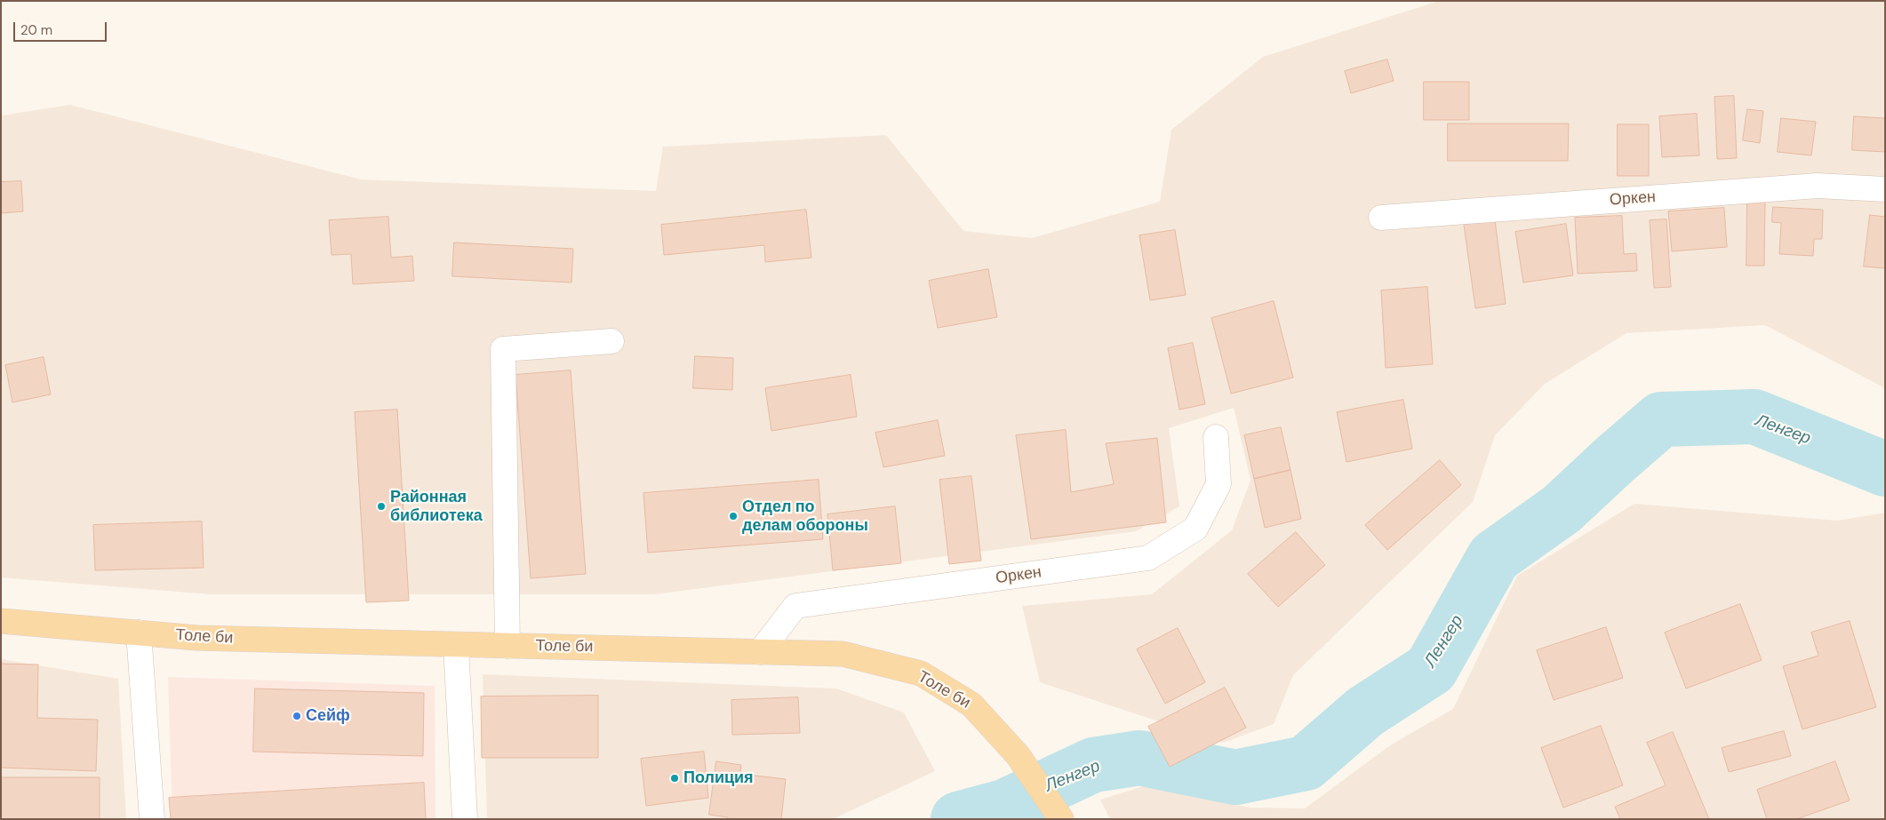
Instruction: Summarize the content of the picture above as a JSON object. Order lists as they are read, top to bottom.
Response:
{
  "streets": {
    "main road": ["Толе би"],
    "street": ["Оркен"]
  },
  "crossings": [
    ["Оркен", "Толе би"]
  ],
  "water": ["Ленгер"],
  "places": [
    "Районная библиотека",
    "Отдел по делам обороны",
    "Сейф",
    "Полиция"
  ],
  "scale_bar": "20 m"
}
